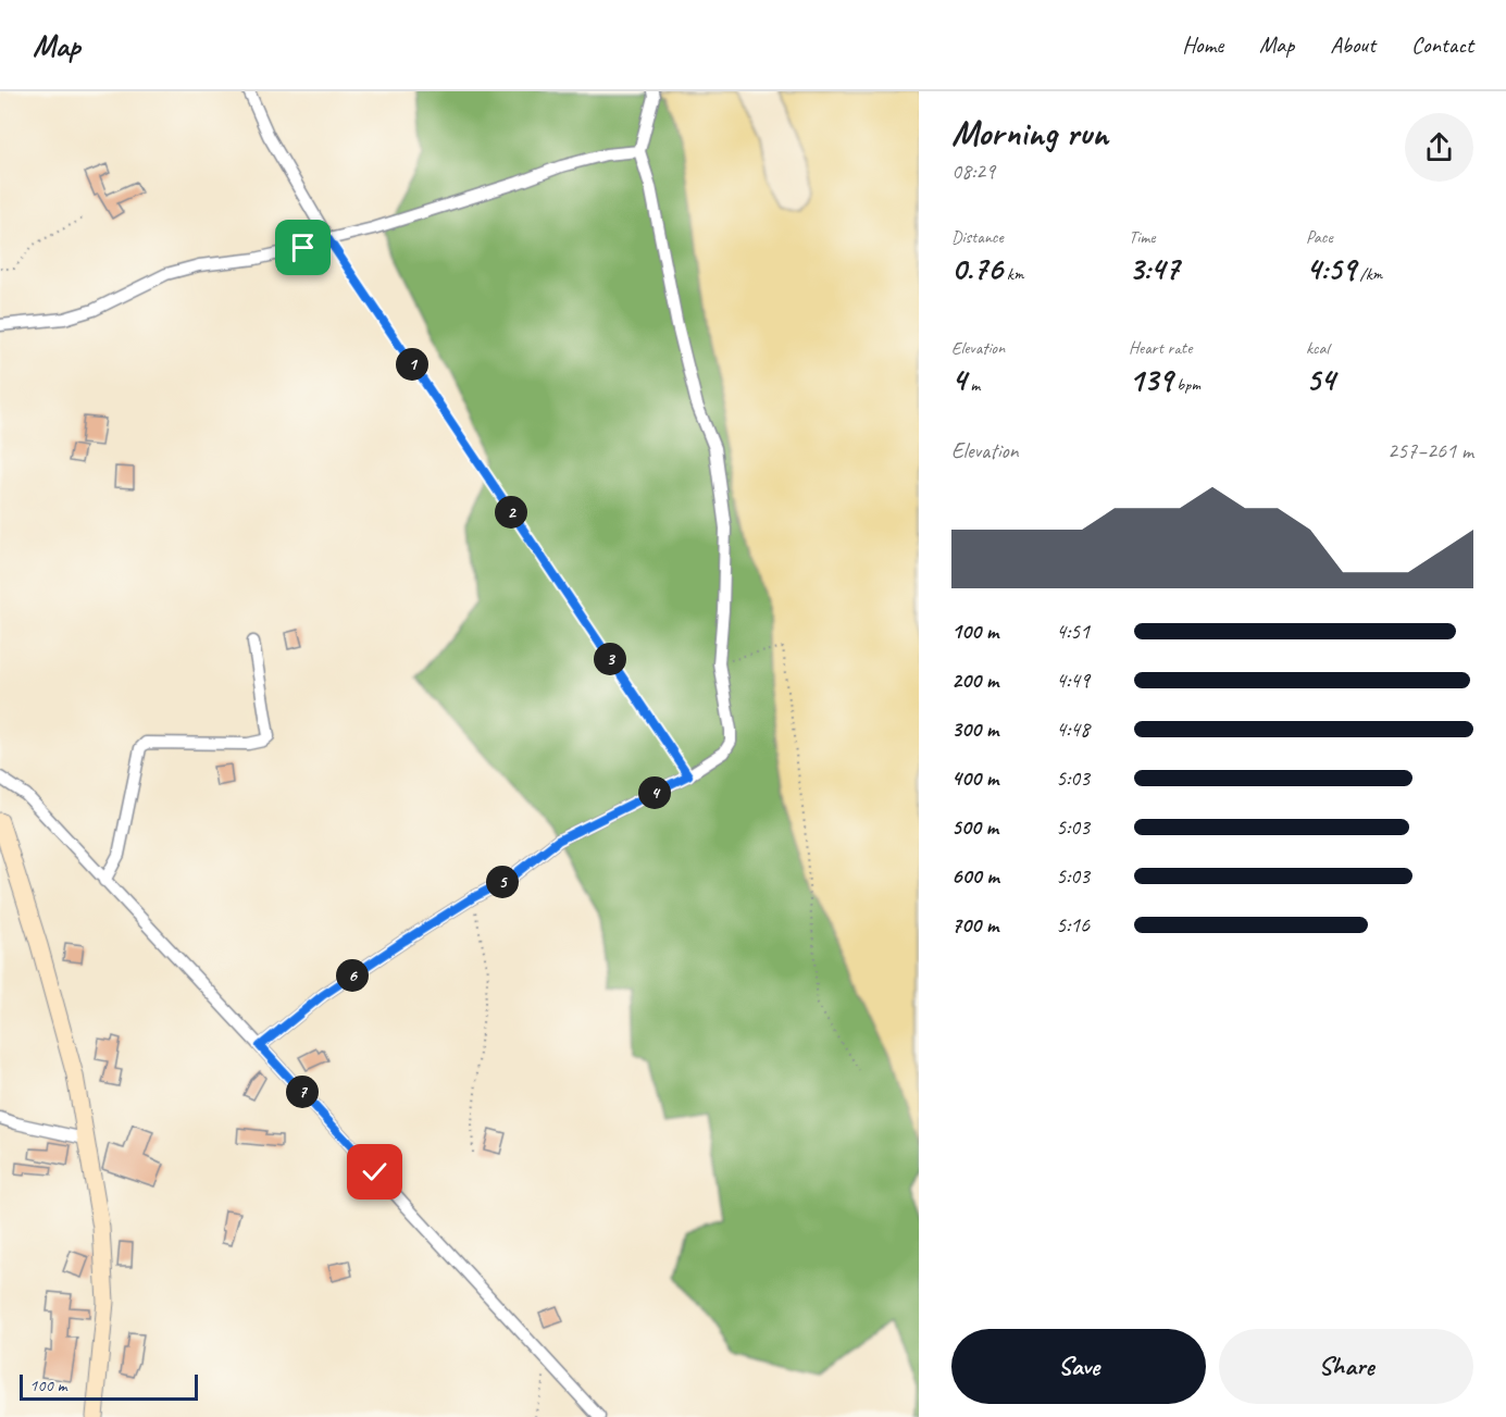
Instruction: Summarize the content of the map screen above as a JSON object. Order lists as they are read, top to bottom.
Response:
{
  "scale_bar": "100 m",
  "page": {
    "header": "Map",
    "nav": [
      "Home",
      "Map",
      "About",
      "Contact"
    ],
    "heading": ["Morning run", "08:29"],
    "stats": [
      ["Distance", "0.76 km"],
      ["Time", "3:47"],
      ["Pace", "4:59 /km"],
      ["Elevation", "4 m"],
      ["Heart rate", "139 bpm"],
      ["kcal", "54"]
    ],
    "pins": [
      "1",
      "2",
      "3",
      "4",
      "5",
      "6",
      "7"
    ],
    "chart": ["Elevation", "257–261 m"],
    "list": [
      {
        "name": "100 m",
        "note": "4:51"
      },
      {
        "name": "200 m",
        "note": "4:49"
      },
      {
        "name": "300 m",
        "note": "4:48"
      },
      {
        "name": "400 m",
        "note": "5:03"
      },
      {
        "name": "500 m",
        "note": "5:03"
      },
      {
        "name": "600 m",
        "note": "5:03"
      },
      {
        "name": "700 m",
        "note": "5:16"
      }
    ],
    "buttons": ["Save", "Share"],
    "scale": "100 m"
  }
}
